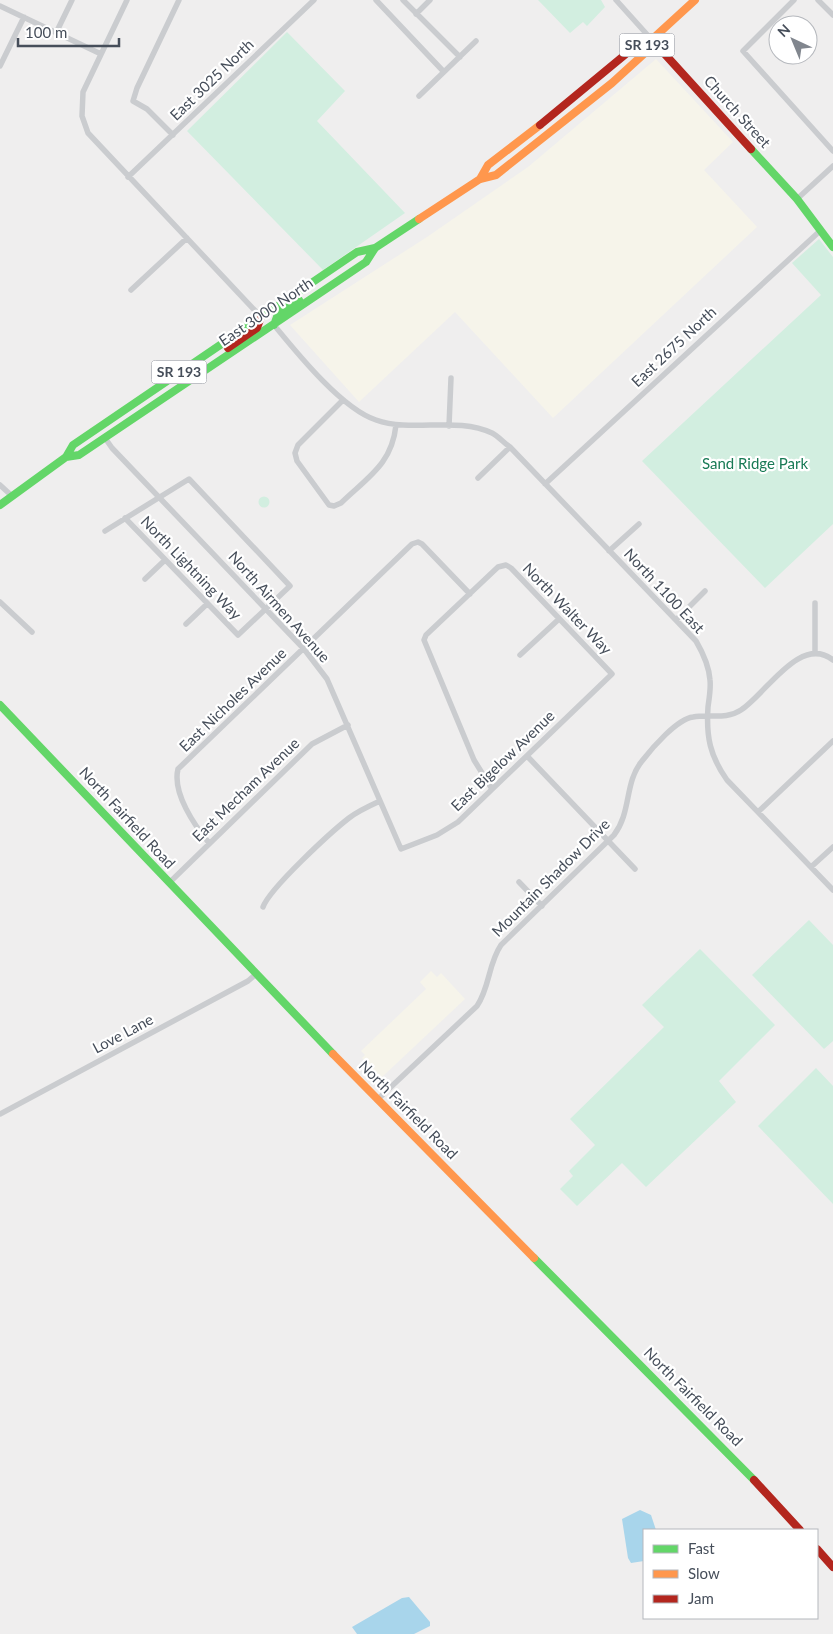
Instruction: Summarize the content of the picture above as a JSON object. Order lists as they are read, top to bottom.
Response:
{
  "streets": {
    "main road": [
      "SR 193",
      "Church Street",
      "East 3000 North",
      "North Fairfield Road"
    ],
    "street": [
      "East 3025 North",
      "East 2675 North",
      "North Lightning Way",
      "North 1100 East",
      "North Airmen Avenue",
      "North Walter Way",
      "East Nicholes Avenue",
      "East Bigelow Avenue",
      "East Mecham Avenue",
      "Mountain Shadow Drive",
      "Love Lane"
    ]
  },
  "crossings": [
    ["Church Street", "East 3000 North"],
    ["Church Street", "East 2675 North"],
    ["East 3000 North", "North 1100 East"],
    ["East 3000 North", "North Airmen Avenue"],
    ["East 2675 North", "North 1100 East"],
    ["North Lightning Way", "North Airmen Avenue"],
    ["North 1100 East", "Mountain Shadow Drive"],
    ["North Airmen Avenue", "East Nicholes Avenue"],
    ["North Airmen Avenue", "East Bigelow Avenue"],
    ["North Airmen Avenue", "East Mecham Avenue"],
    ["North Walter Way", "East Nicholes Avenue"],
    ["North Walter Way", "East Bigelow Avenue"],
    ["East Nicholes Avenue", "East Mecham Avenue"],
    ["East Mecham Avenue", "North Fairfield Road"],
    ["North Fairfield Road", "Mountain Shadow Drive"],
    ["North Fairfield Road", "Love Lane"]
  ],
  "parks": ["Sand Ridge Park"],
  "legend": ["Fast", "Slow", "Jam"],
  "scale_bar": "100 m",
  "north": "top left"
}
